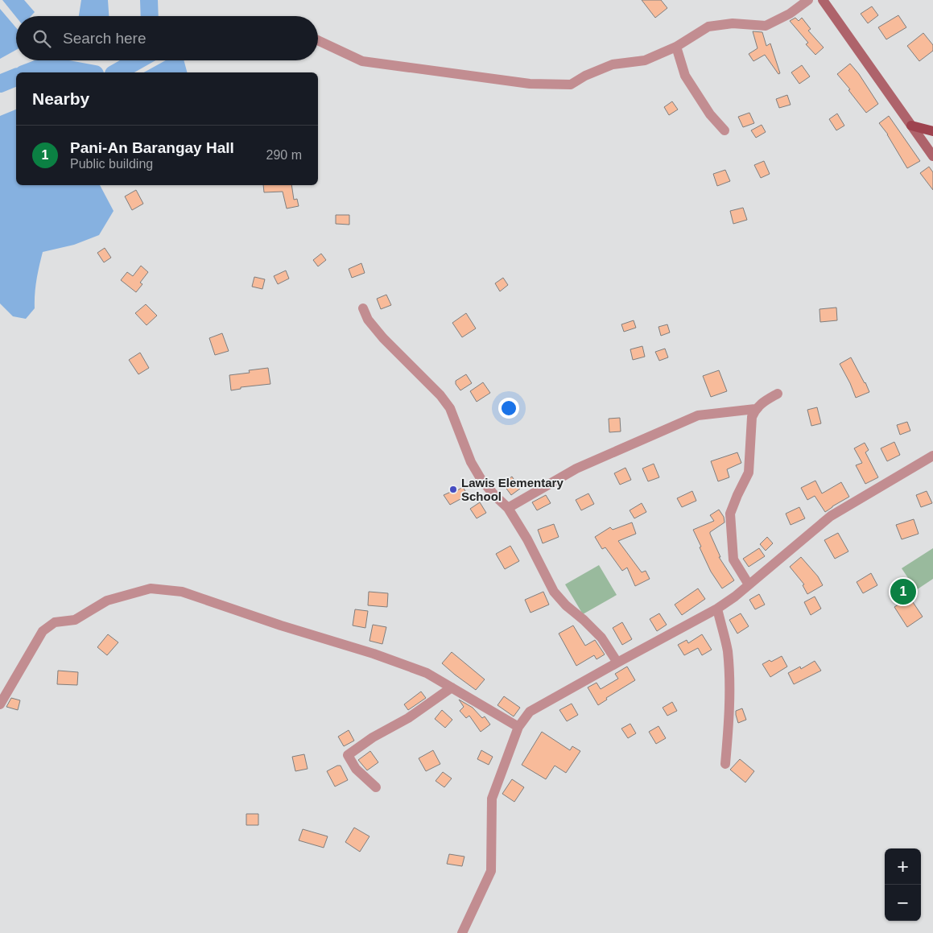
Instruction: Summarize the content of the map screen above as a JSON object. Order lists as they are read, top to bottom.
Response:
{
  "places": ["Lawis Elementary School"],
  "page": {
    "search": "Search here",
    "heading": "Nearby",
    "list": [
      {
        "mark": "1",
        "name": "Pani-An Barangay Hall",
        "note": "Public building",
        "value": "290 m"
      }
    ],
    "pins": "1",
    "map_buttons": ["+", "−"]
  }
}
